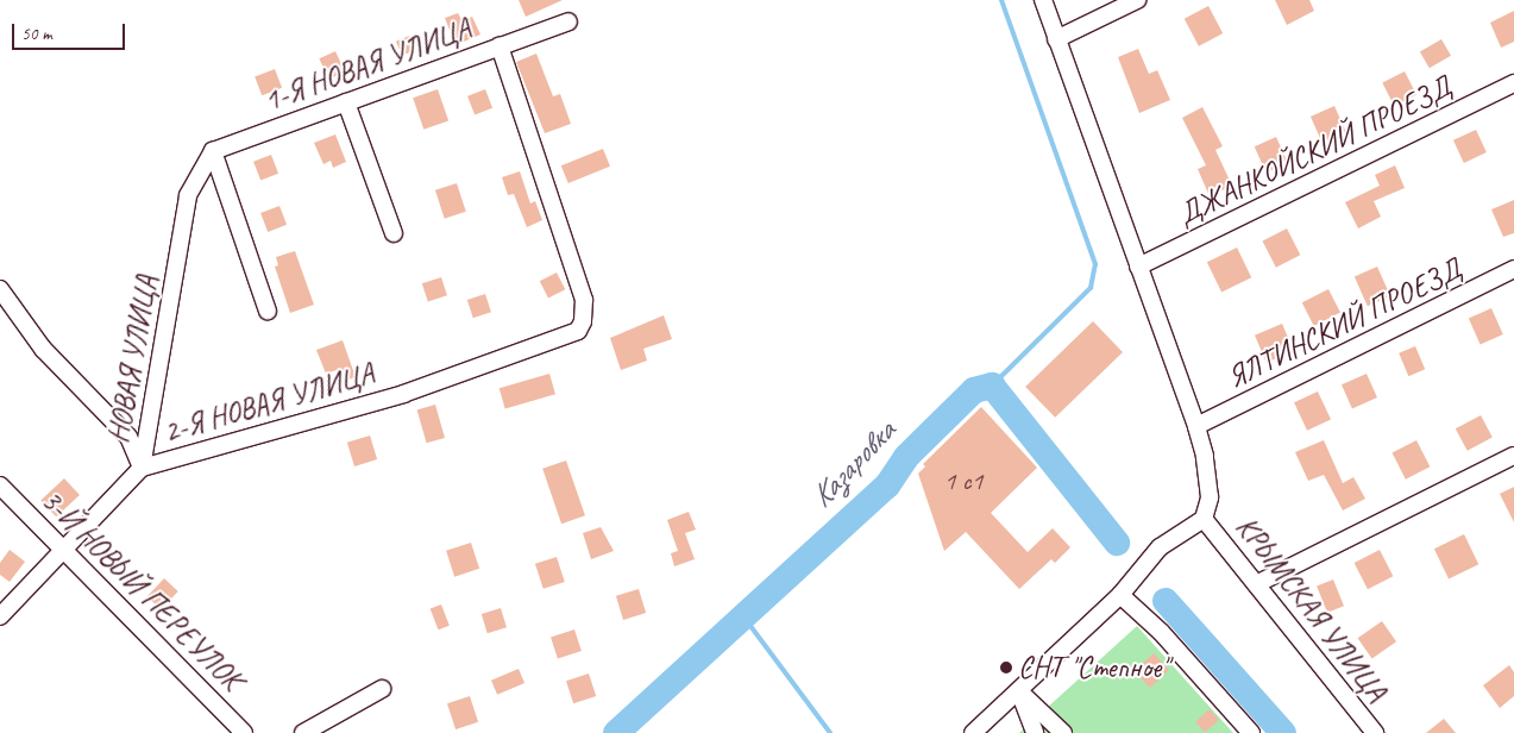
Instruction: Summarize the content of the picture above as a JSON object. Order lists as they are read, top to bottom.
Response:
{
  "streets": {
    "street": [
      "1-Я НОВАЯ УЛИЦА",
      "ДЖАНКОЙСКИЙ ПРОЕЗД",
      "ЯЛТИНСКИЙ ПРОЕЗД",
      "НОВАЯ УЛИЦА",
      "2-Я НОВАЯ УЛИЦА",
      "3-Й НОВЫЙ ПЕРЕУЛОК",
      "КРЫМСКАЯ УЛИЦА"
    ]
  },
  "crossings": [
    ["1-Я НОВАЯ УЛИЦА", "НОВАЯ УЛИЦА"],
    ["1-Я НОВАЯ УЛИЦА", "2-Я НОВАЯ УЛИЦА"],
    ["НОВАЯ УЛИЦА", "2-Я НОВАЯ УЛИЦА"],
    ["2-Я НОВАЯ УЛИЦА", "3-Й НОВЫЙ ПЕРЕУЛОК"]
  ],
  "water": ["Казаровка"],
  "places": ["СНТ \"Степное\""],
  "house_numbers": ["1 с1"],
  "scale_bar": "50 m"
}
